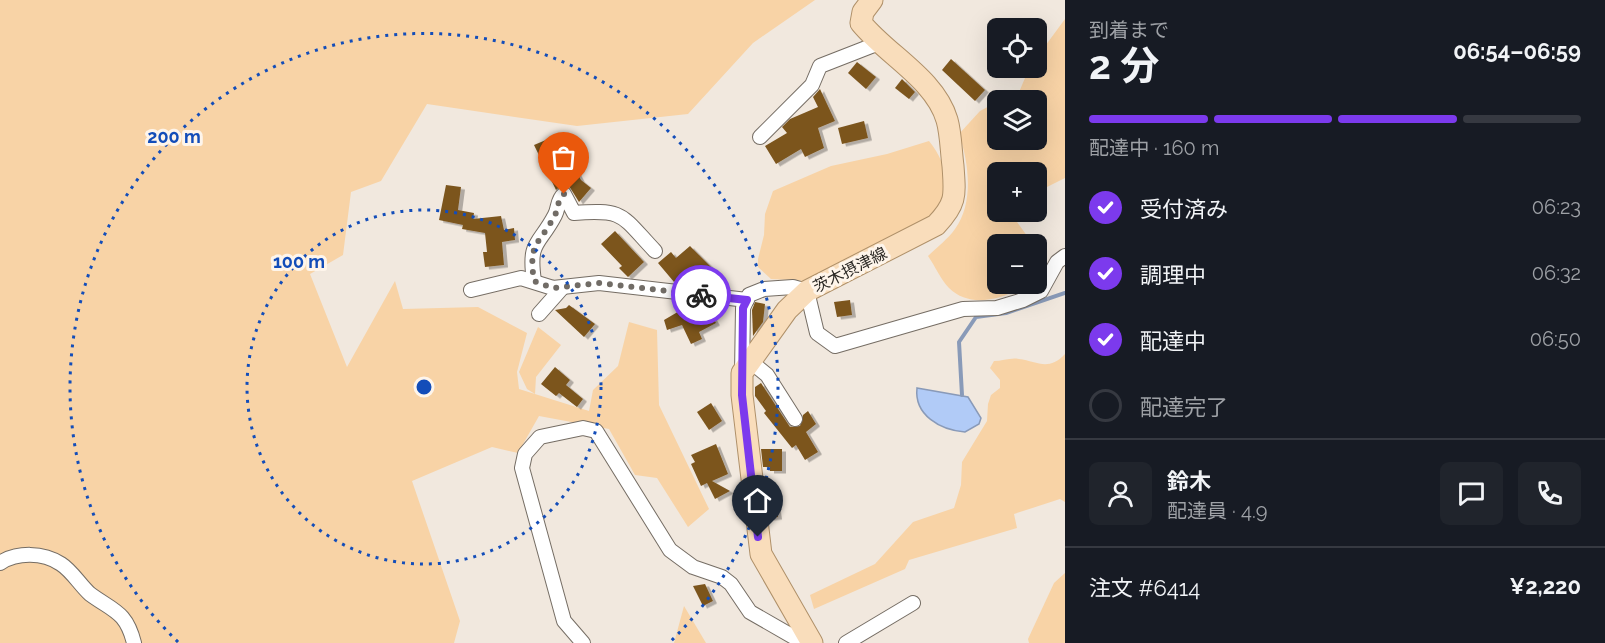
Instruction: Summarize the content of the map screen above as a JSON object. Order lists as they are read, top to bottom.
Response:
{
  "streets": {
    "main road": ["茨木摂津線"]
  },
  "page": {
    "heading": ["2 分", "到着まで", "06:54–06:59"],
    "panel": [
      "鈴木",
      "配達員 · 4.9",
      "注文 #6414",
      "¥2,220"
    ],
    "map_buttons": ["+", "−"],
    "bar": "配達中 · 160 m",
    "list": [
      ["受付済み", "06:23"],
      ["調理中", "06:32"],
      ["配達中", "06:50"],
      "配達完了"
    ]
  },
  "rings": ["200 m", "100 m"]
}
